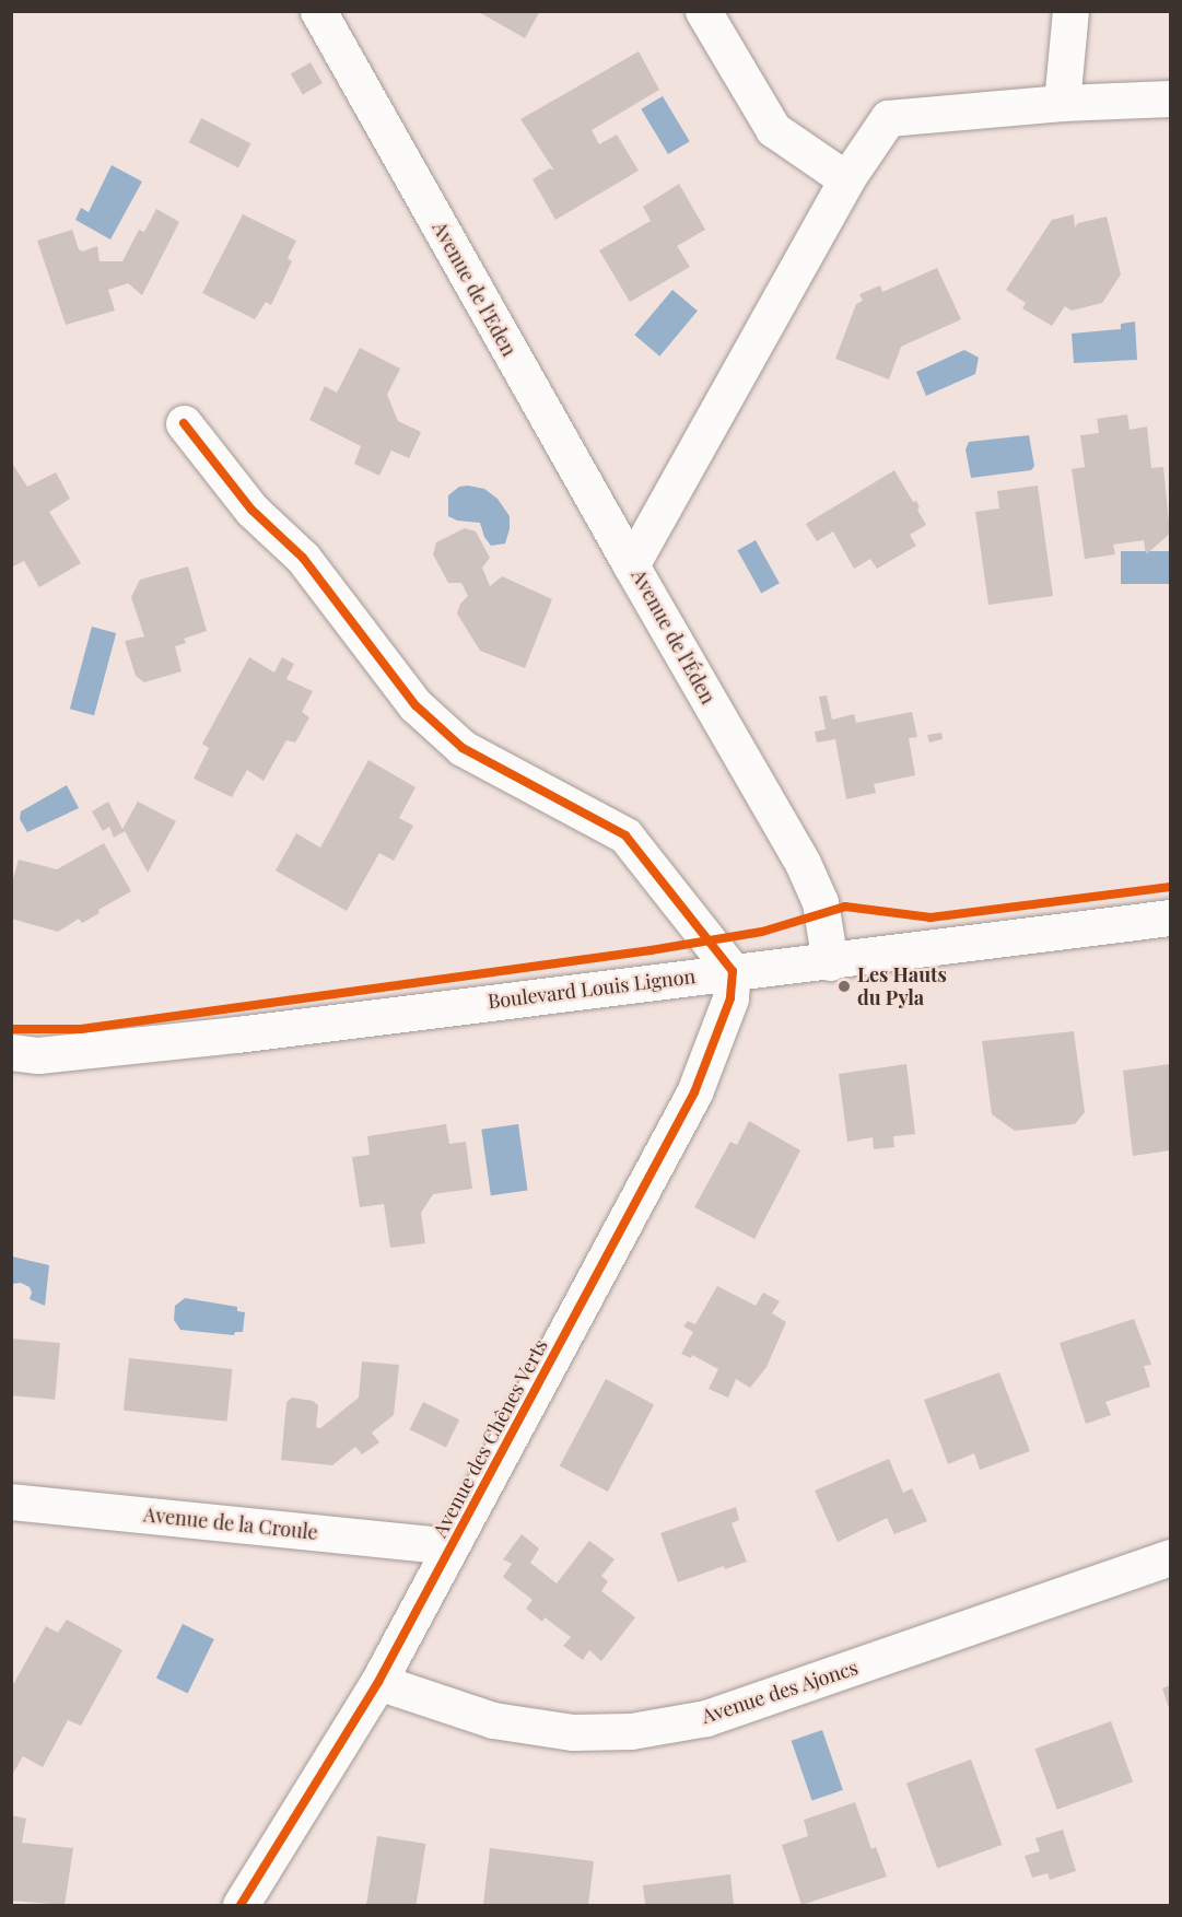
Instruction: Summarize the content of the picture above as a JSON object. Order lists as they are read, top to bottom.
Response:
{
  "streets": {
    "street": [
      "Avenue de l'Eden",
      "Avenue de l'Éden",
      "Boulevard Louis Lignon",
      "Avenue des Chênes Verts",
      "Avenue de la Croule",
      "Avenue des Ajoncs"
    ]
  },
  "crossings": [
    ["Avenue de l'Eden", "Avenue de l'Éden"],
    ["Avenue de l'Éden", "Boulevard Louis Lignon"],
    ["Boulevard Louis Lignon", "Avenue des Chênes Verts"],
    ["Avenue des Chênes Verts", "Avenue de la Croule"],
    ["Avenue des Chênes Verts", "Avenue des Ajoncs"]
  ],
  "places": ["Les Hauts du Pyla"]
}
